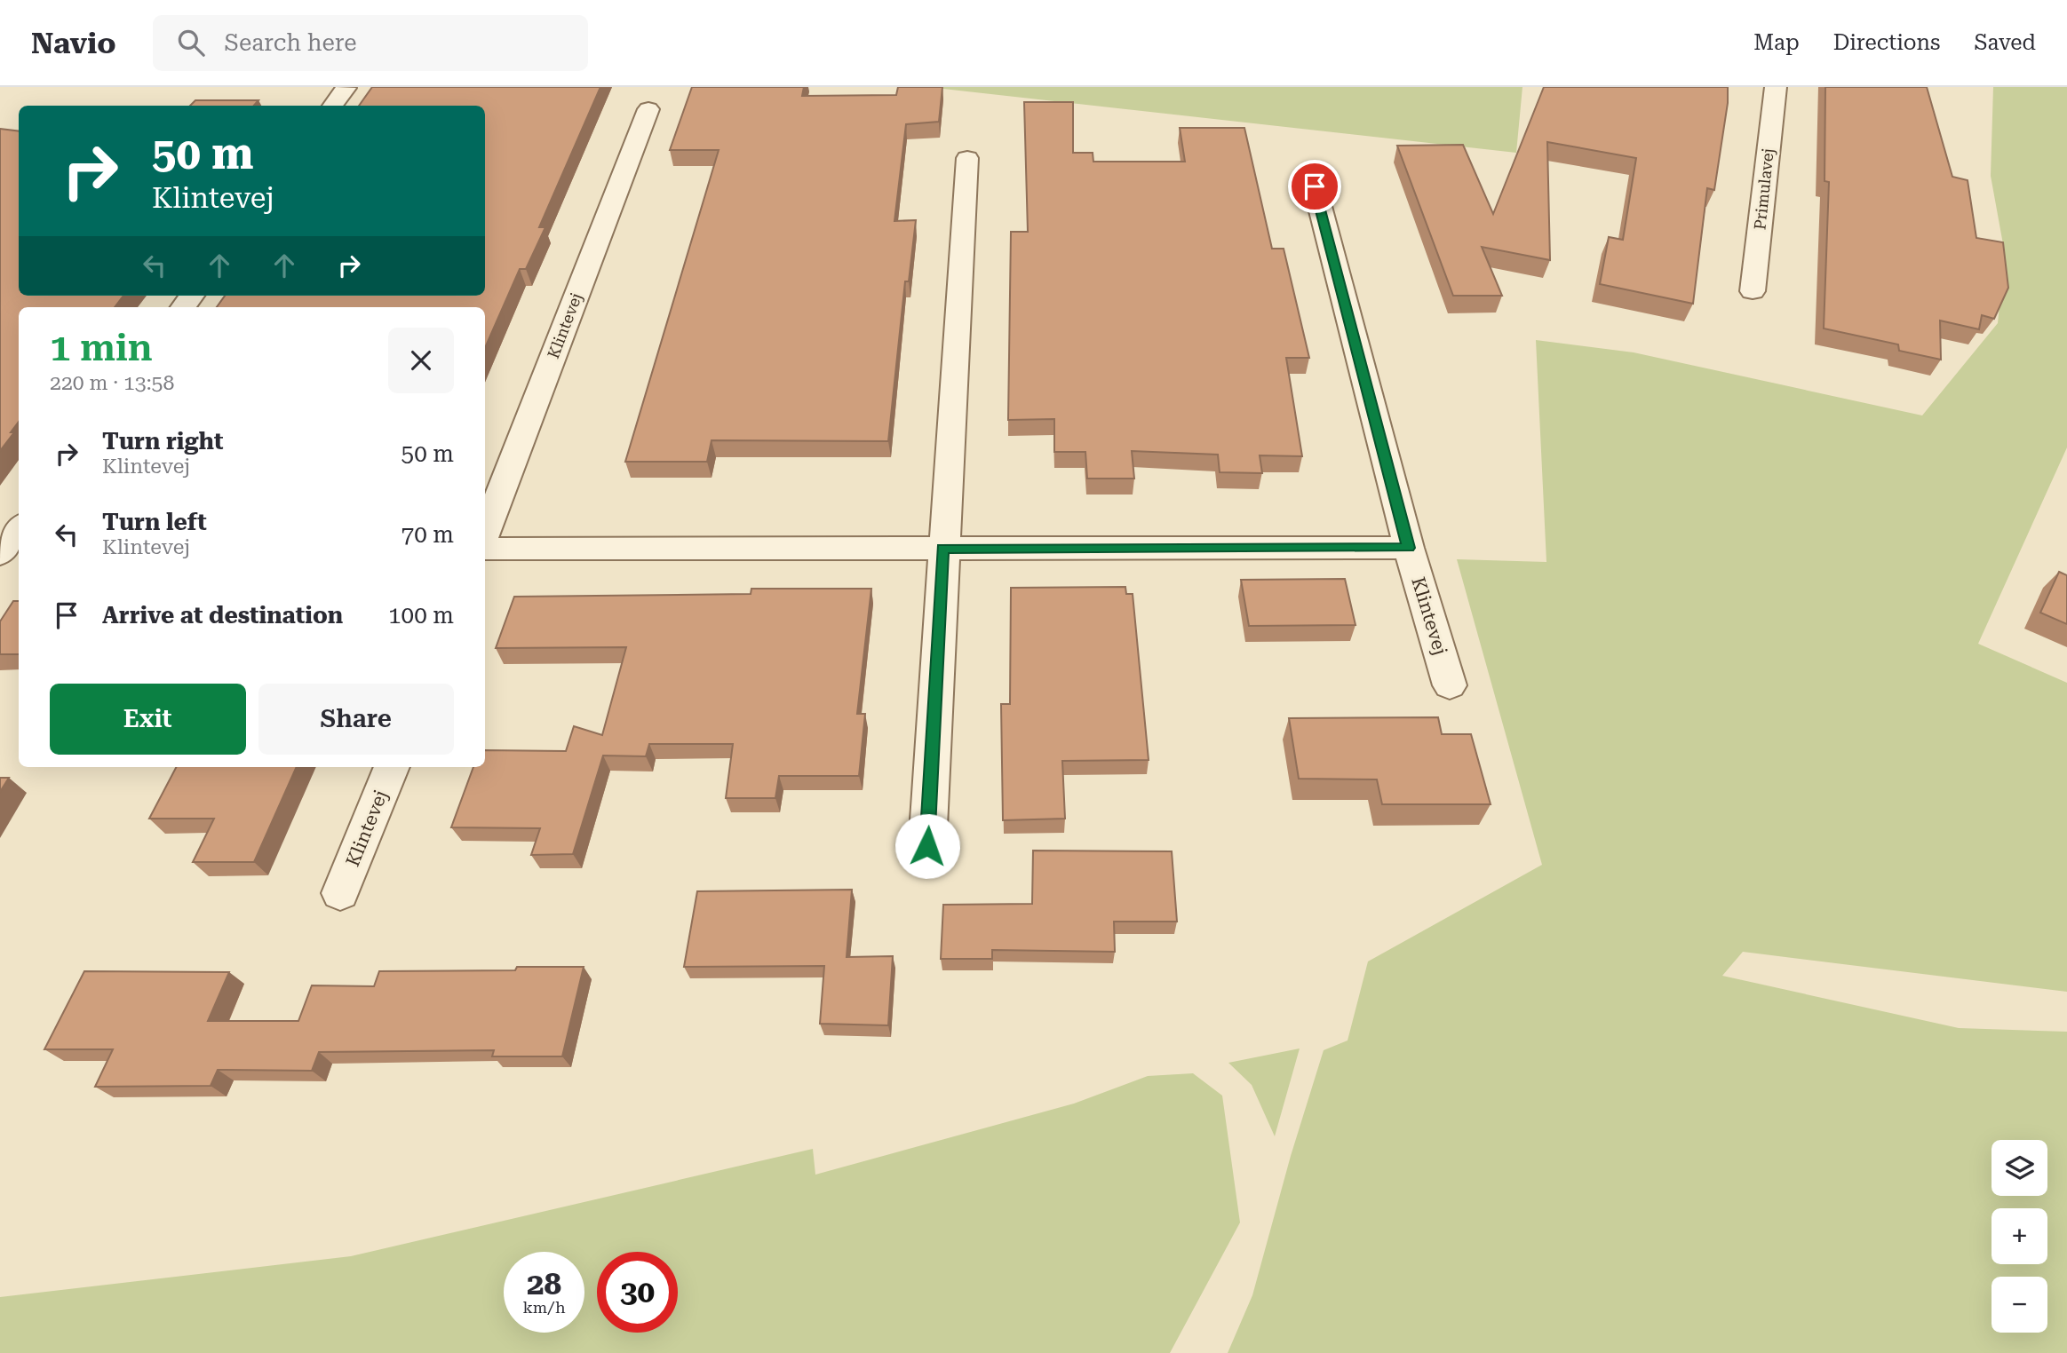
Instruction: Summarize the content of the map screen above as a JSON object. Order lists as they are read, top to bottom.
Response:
{
  "streets": {
    "street": ["Primulavej", "Klintevej"]
  },
  "page": {
    "header": "Navio",
    "search": "Search here",
    "nav": ["Map", "Directions", "Saved"],
    "turn": ["50 m", "Klintevej"],
    "heading": ["1 min", "220 m · 13:58"],
    "list": [
      {
        "name": "Turn right",
        "note": "Klintevej",
        "value": "50 m"
      },
      {
        "name": "Turn left",
        "note": "Klintevej",
        "value": "70 m"
      },
      {
        "name": "Arrive at destination",
        "value": "100 m"
      }
    ],
    "buttons": ["Exit", "Share"],
    "map_buttons": ["+", "−"],
    "speed": "28 km/h",
    "limit": "30"
  }
}
